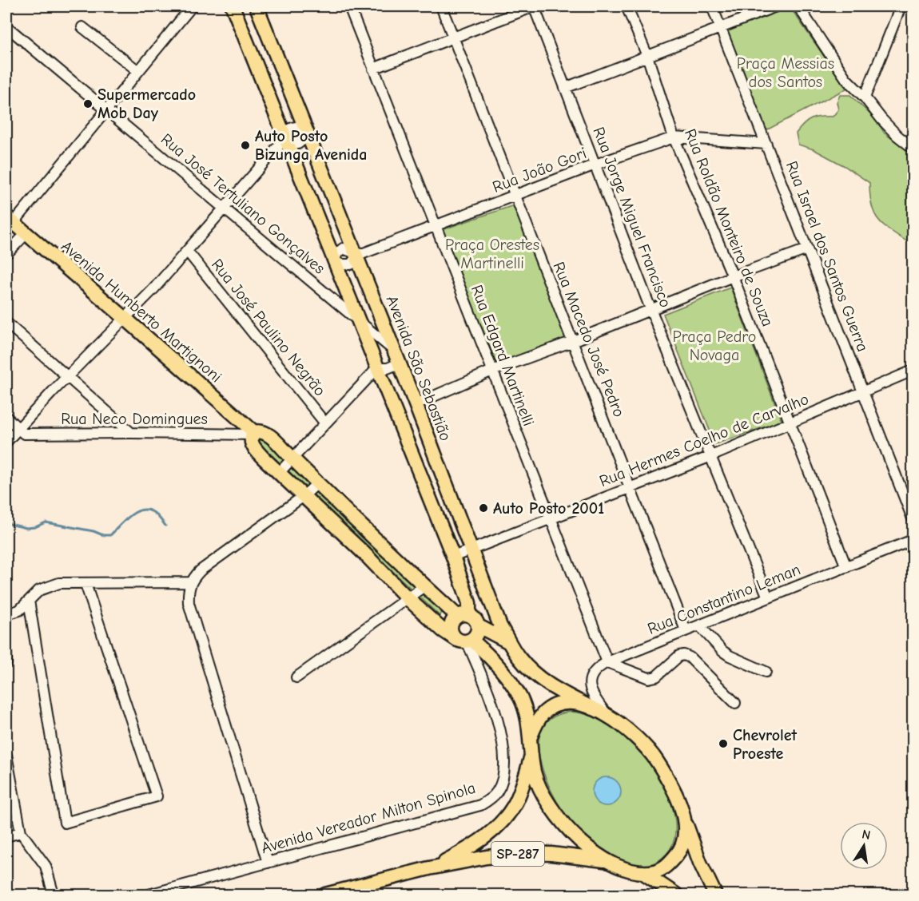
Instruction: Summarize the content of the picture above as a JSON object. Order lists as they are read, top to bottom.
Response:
{
  "streets": {
    "main road": ["Avenida Humberto Martignoni", "Avenida São Sebastião", "SP-287"],
    "street": [
      "Rua João Gori",
      "Rua José Tertuliano Gonçalves",
      "Rua Jorge Miguel Francisco",
      "Rua Roldão Monteiro de Souza",
      "Rua Israel dos Santos Guerra",
      "Rua José Paulino Negrão",
      "Rua Macedo José Pedro",
      "Rua Edgard Martinelli",
      "Rua Neco Domingues",
      "Rua Hermes Coelho de Carvalho",
      "Rua Constantino Leman",
      "Avenida Vereador Milton Spinola"
    ]
  },
  "crossings": [
    ["Rua João Gori", "Rua Jorge Miguel Francisco"],
    ["Rua João Gori", "Rua Roldão Monteiro de Souza"],
    ["Rua João Gori", "Rua Israel dos Santos Guerra"],
    ["Rua João Gori", "Rua Macedo José Pedro"],
    ["Rua João Gori", "Rua Edgard Martinelli"],
    ["Rua João Gori", "Avenida São Sebastião"],
    ["Rua José Tertuliano Gonçalves", "Avenida São Sebastião"],
    ["Rua Jorge Miguel Francisco", "Rua Hermes Coelho de Carvalho"],
    ["Rua Jorge Miguel Francisco", "Rua Constantino Leman"],
    ["Rua Roldão Monteiro de Souza", "Rua Hermes Coelho de Carvalho"],
    ["Rua Roldão Monteiro de Souza", "Rua Constantino Leman"],
    ["Rua Israel dos Santos Guerra", "Rua Hermes Coelho de Carvalho"],
    ["Avenida Humberto Martignoni", "Avenida São Sebastião"],
    ["Avenida Humberto Martignoni", "Rua Neco Domingues"],
    ["Avenida Humberto Martignoni", "Rua Constantino Leman"],
    ["Avenida Humberto Martignoni", "Avenida Vereador Milton Spinola"],
    ["Avenida Humberto Martignoni", "SP-287"],
    ["Rua Macedo José Pedro", "Rua Hermes Coelho de Carvalho"],
    ["Rua Macedo José Pedro", "Rua Constantino Leman"],
    ["Rua Edgard Martinelli", "Rua Hermes Coelho de Carvalho"],
    ["Rua Edgard Martinelli", "Rua Constantino Leman"],
    ["Avenida São Sebastião", "Rua Hermes Coelho de Carvalho"],
    ["Avenida São Sebastião", "Rua Constantino Leman"],
    ["Avenida São Sebastião", "SP-287"],
    ["Rua Constantino Leman", "SP-287"]
  ],
  "parks": ["Praça Messias dos Santos", "Praça Orestes Martinelli", "Praça Pedro Novaga"],
  "places": [
    "Supermercado Mob Day",
    "Auto Posto Bizunga Avenida",
    "Auto Posto 2001",
    "Chevrolet Proeste"
  ],
  "north": "top"
}
